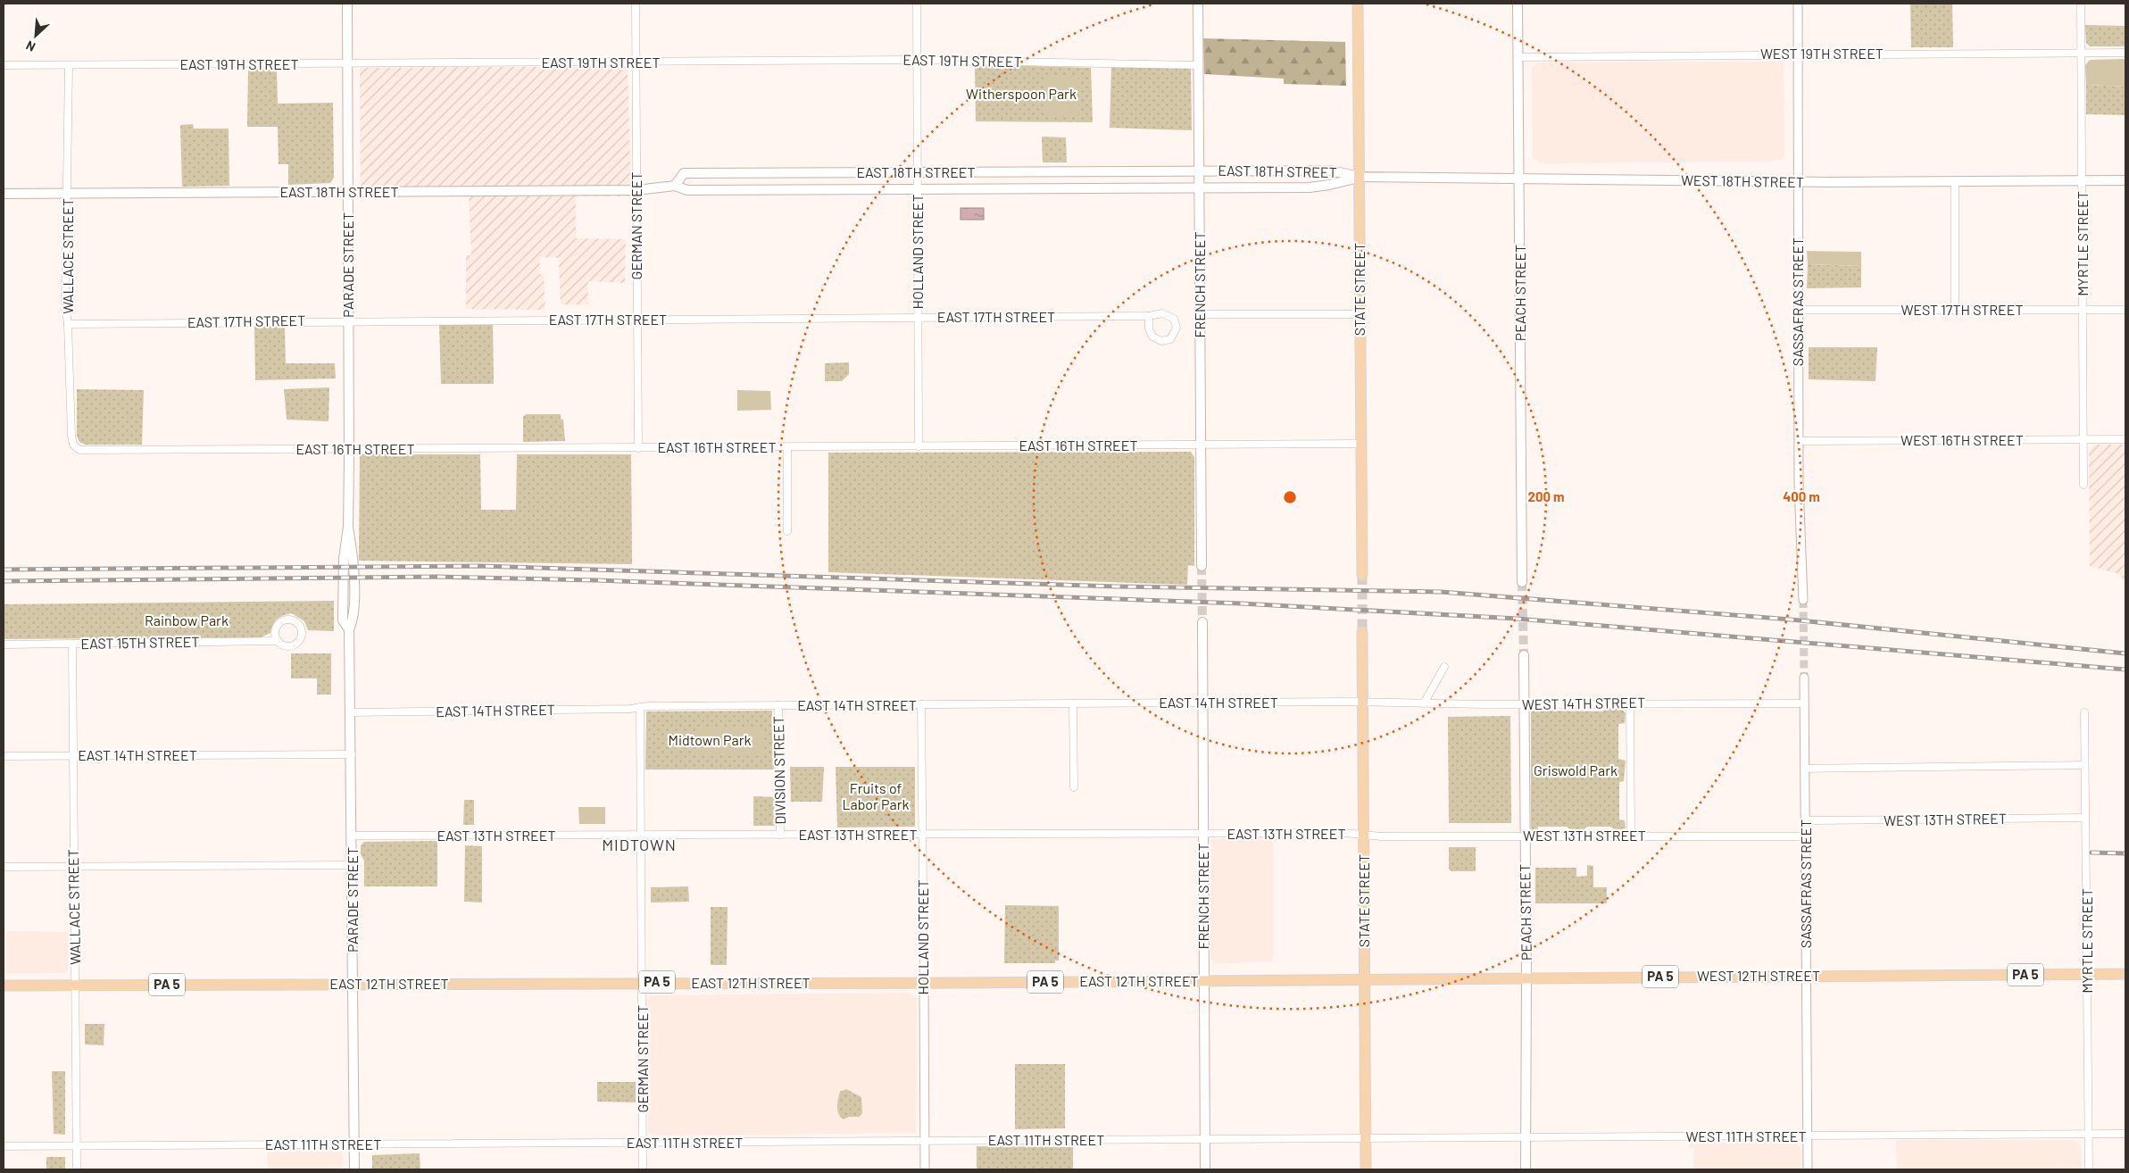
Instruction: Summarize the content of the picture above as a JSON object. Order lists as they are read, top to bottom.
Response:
{
  "streets": {
    "main road": [
      "EAST 18TH STREET",
      "WEST 18TH STREET",
      "PARADE STREET",
      "FRENCH STREET",
      "STATE STREET",
      "PEACH STREET",
      "PA 5",
      "WEST 12TH STREET",
      "EAST 12TH STREET"
    ],
    "street": [
      "WEST 19TH STREET",
      "EAST 19TH STREET",
      "GERMAN STREET",
      "MYRTLE STREET",
      "HOLLAND STREET",
      "WALLACE STREET",
      "SASSAFRAS STREET",
      "WEST 17TH STREET",
      "EAST 17TH STREET",
      "WEST 16TH STREET",
      "EAST 16TH STREET",
      "EAST 15TH STREET",
      "EAST 14TH STREET",
      "WEST 14TH STREET",
      "DIVISION STREET",
      "WEST 13TH STREET",
      "EAST 13TH STREET",
      "WEST 11TH STREET",
      "EAST 11TH STREET"
    ]
  },
  "crossings": [
    ["WEST 19TH STREET", "MYRTLE STREET"],
    ["WEST 19TH STREET", "PEACH STREET"],
    ["WEST 19TH STREET", "SASSAFRAS STREET"],
    ["EAST 19TH STREET", "GERMAN STREET"],
    ["EAST 19TH STREET", "HOLLAND STREET"],
    ["EAST 19TH STREET", "WALLACE STREET"],
    ["EAST 19TH STREET", "PARADE STREET"],
    ["EAST 19TH STREET", "FRENCH STREET"],
    ["EAST 18TH STREET", "WEST 18TH STREET"],
    ["EAST 18TH STREET", "GERMAN STREET"],
    ["EAST 18TH STREET", "HOLLAND STREET"],
    ["EAST 18TH STREET", "WALLACE STREET"],
    ["EAST 18TH STREET", "PARADE STREET"],
    ["EAST 18TH STREET", "FRENCH STREET"],
    ["EAST 18TH STREET", "STATE STREET"],
    ["WEST 18TH STREET", "MYRTLE STREET"],
    ["WEST 18TH STREET", "STATE STREET"],
    ["WEST 18TH STREET", "PEACH STREET"],
    ["WEST 18TH STREET", "SASSAFRAS STREET"],
    ["GERMAN STREET", "EAST 17TH STREET"],
    ["GERMAN STREET", "EAST 16TH STREET"],
    ["GERMAN STREET", "EAST 14TH STREET"],
    ["GERMAN STREET", "EAST 13TH STREET"],
    ["GERMAN STREET", "EAST 12TH STREET"],
    ["GERMAN STREET", "EAST 11TH STREET"],
    ["MYRTLE STREET", "WEST 17TH STREET"],
    ["MYRTLE STREET", "WEST 16TH STREET"],
    ["MYRTLE STREET", "WEST 13TH STREET"],
    ["MYRTLE STREET", "WEST 12TH STREET"],
    ["MYRTLE STREET", "WEST 11TH STREET"],
    ["HOLLAND STREET", "EAST 17TH STREET"],
    ["HOLLAND STREET", "EAST 16TH STREET"],
    ["HOLLAND STREET", "EAST 14TH STREET"],
    ["HOLLAND STREET", "EAST 13TH STREET"],
    ["HOLLAND STREET", "EAST 12TH STREET"],
    ["HOLLAND STREET", "EAST 11TH STREET"],
    ["WALLACE STREET", "EAST 17TH STREET"],
    ["WALLACE STREET", "EAST 16TH STREET"],
    ["WALLACE STREET", "EAST 15TH STREET"],
    ["WALLACE STREET", "EAST 14TH STREET"],
    ["WALLACE STREET", "EAST 12TH STREET"],
    ["WALLACE STREET", "EAST 11TH STREET"],
    ["PARADE STREET", "EAST 17TH STREET"],
    ["PARADE STREET", "EAST 16TH STREET"],
    ["PARADE STREET", "EAST 14TH STREET"],
    ["PARADE STREET", "EAST 13TH STREET"],
    ["PARADE STREET", "EAST 12TH STREET"],
    ["PARADE STREET", "EAST 11TH STREET"],
    ["FRENCH STREET", "EAST 16TH STREET"],
    ["FRENCH STREET", "EAST 14TH STREET"],
    ["FRENCH STREET", "EAST 13TH STREET"],
    ["FRENCH STREET", "EAST 12TH STREET"],
    ["FRENCH STREET", "EAST 11TH STREET"],
    ["STATE STREET", "EAST 16TH STREET"],
    ["STATE STREET", "EAST 14TH STREET"],
    ["STATE STREET", "WEST 14TH STREET"],
    ["STATE STREET", "WEST 13TH STREET"],
    ["STATE STREET", "EAST 13TH STREET"],
    ["STATE STREET", "WEST 12TH STREET"],
    ["STATE STREET", "EAST 12TH STREET"],
    ["STATE STREET", "WEST 11TH STREET"],
    ["STATE STREET", "EAST 11TH STREET"],
    ["PEACH STREET", "WEST 14TH STREET"],
    ["PEACH STREET", "WEST 13TH STREET"],
    ["PEACH STREET", "WEST 12TH STREET"],
    ["PEACH STREET", "WEST 11TH STREET"],
    ["SASSAFRAS STREET", "WEST 17TH STREET"],
    ["SASSAFRAS STREET", "WEST 16TH STREET"],
    ["SASSAFRAS STREET", "WEST 14TH STREET"],
    ["SASSAFRAS STREET", "WEST 13TH STREET"],
    ["SASSAFRAS STREET", "WEST 12TH STREET"],
    ["SASSAFRAS STREET", "WEST 11TH STREET"],
    ["EAST 14TH STREET", "WEST 14TH STREET"],
    ["EAST 14TH STREET", "DIVISION STREET"],
    ["DIVISION STREET", "EAST 13TH STREET"],
    ["WEST 13TH STREET", "EAST 13TH STREET"],
    ["WEST 12TH STREET", "EAST 12TH STREET"],
    ["WEST 11TH STREET", "EAST 11TH STREET"]
  ],
  "districts": ["MIDTOWN"],
  "parks": [
    "Witherspoon Park",
    "Rainbow Park",
    "Midtown Park",
    "Griswold Park",
    "Fruits of Labor Park"
  ],
  "north": "bottom left",
  "rings": ["200 m", "400 m"]
}
